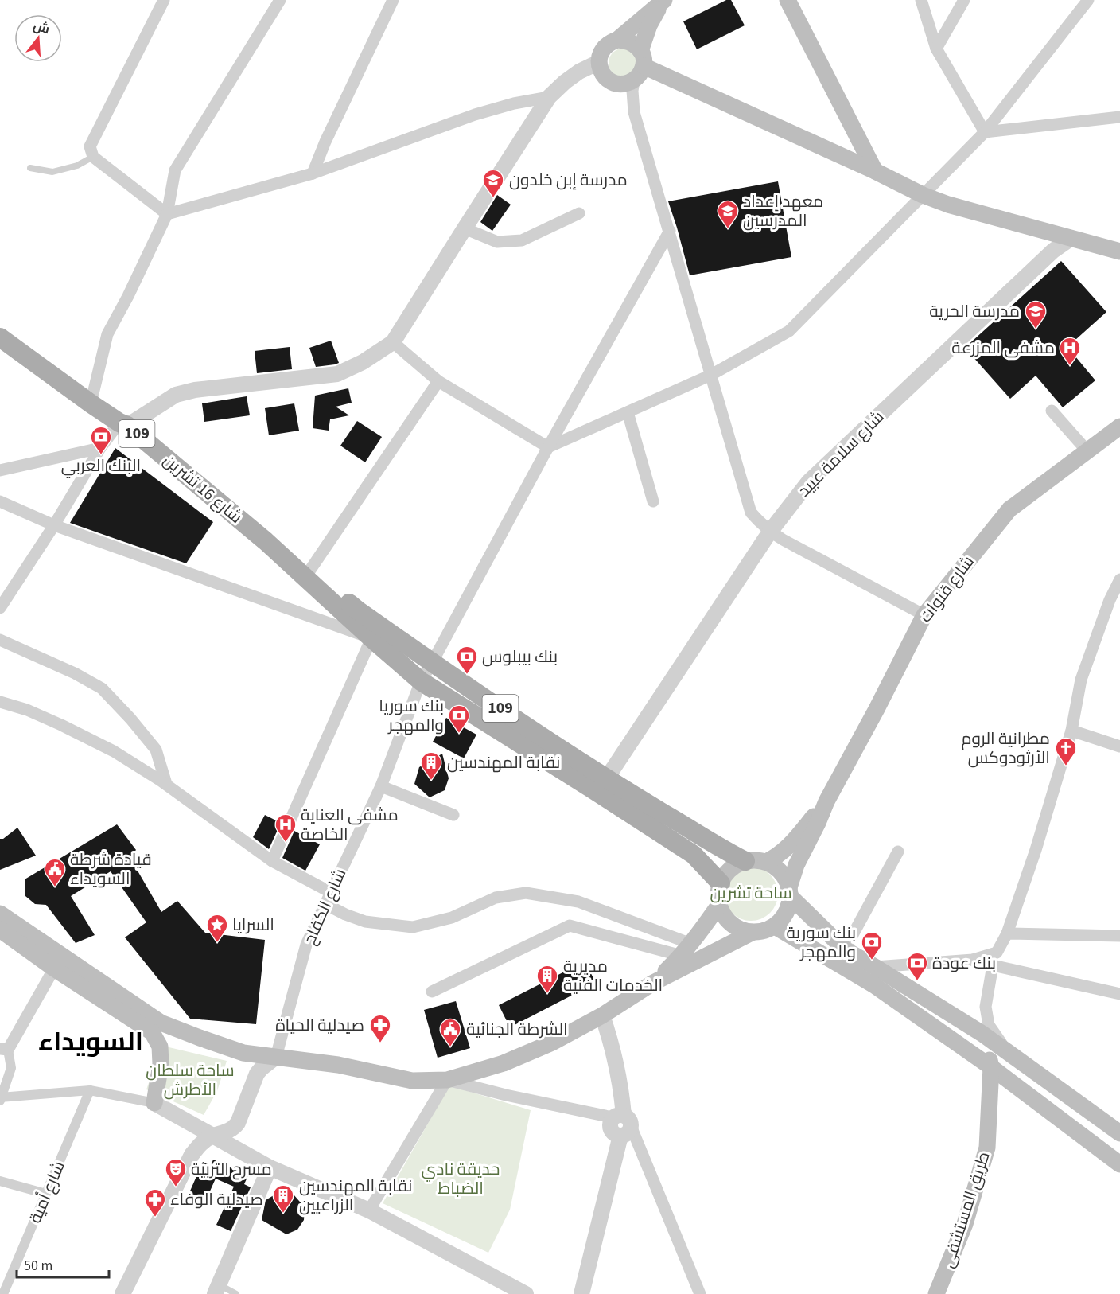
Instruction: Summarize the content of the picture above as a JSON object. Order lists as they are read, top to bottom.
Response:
{
  "streets": {
    "main road": [
      "109",
      "شارع 16 تشرين",
      "شارع قنوات",
      "طريق المستشفى"
    ],
    "street": ["شارع سلامة عبيد", "شارع الكفاح", "شارع أمية"]
  },
  "crossings": [
    ["109", "شارع سلامة عبيد"],
    ["109", "شارع 16 تشرين"],
    ["109", "شارع قنوات"],
    ["109", "شارع الكفاح"]
  ],
  "districts": ["السويداء"],
  "parks": ["ساحة تشرين", "ساحة سلطان الأطرش", "حديقة نادي الضباط"],
  "places": {
    "school or university": ["مدرسة إبن خلدون", "معهد إعداد المدرسين", "مدرسة الحرية"],
    "hospital": ["مشفى المزرعة", "مشفى العناية الخاصة"],
    "bank": [
      "البنك العربي",
      "بنك بيبلوس",
      "بنك سوريا والمهجر",
      "بنك سورية والمهجر",
      "بنك عودة"
    ],
    "church": ["مطرانية الروم الأرثودوكس"],
    "building": ["نقابة المهندسين", "مديرية الخدمات الفنية", "نقابة المهندسين الزراعيين"],
    "public building": ["قيادة شرطة السويداء", "الشرطة الجنائية"],
    "place": ["السرايا"],
    "pharmacy": ["صيدلية الحياة", "صيدلية الوفاء"],
    "theatre": ["مسرح التربية"]
  },
  "scale_bar": "50 m",
  "north": "top"
}
